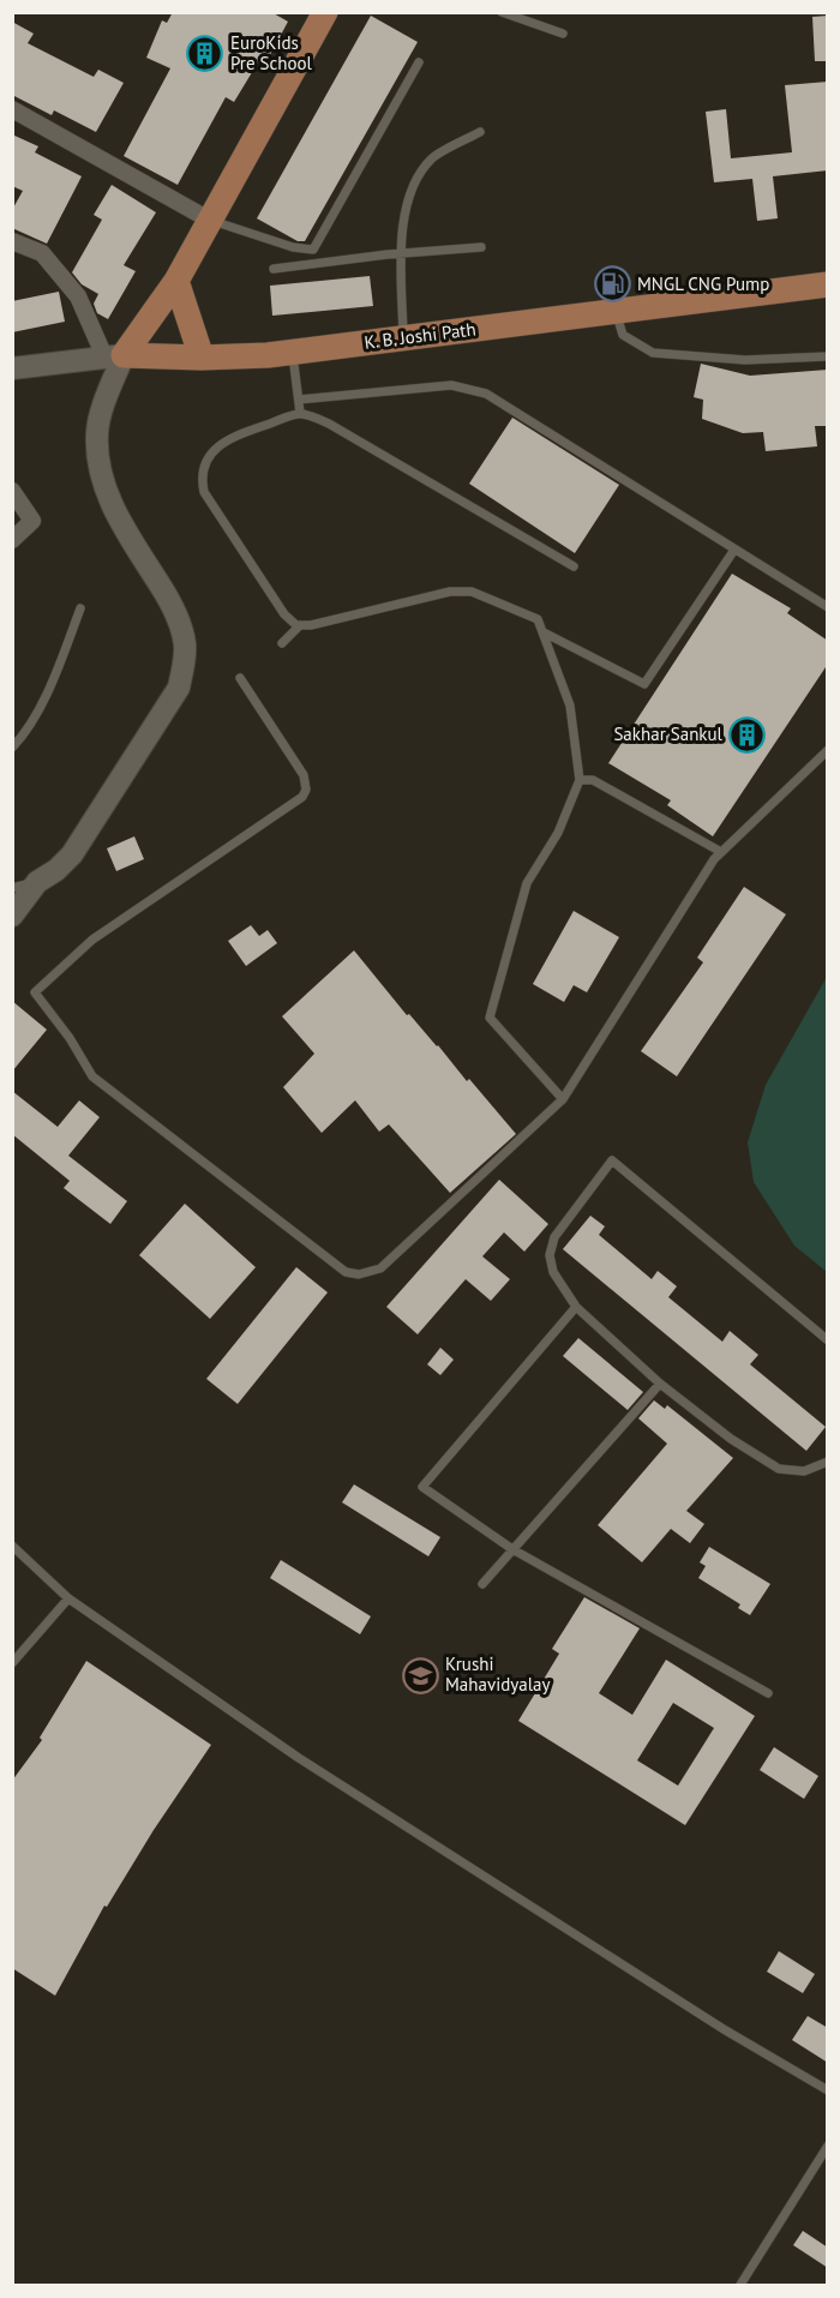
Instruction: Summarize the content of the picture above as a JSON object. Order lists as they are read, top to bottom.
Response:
{
  "streets": {
    "main road": ["K. B. Joshi Path"]
  },
  "places": {
    "building": ["EuroKids Pre School", "Sakhar Sankul"],
    "fuel station": ["MNGL CNG Pump"],
    "school or university": ["Krushi Mahavidyalay"]
  }
}
